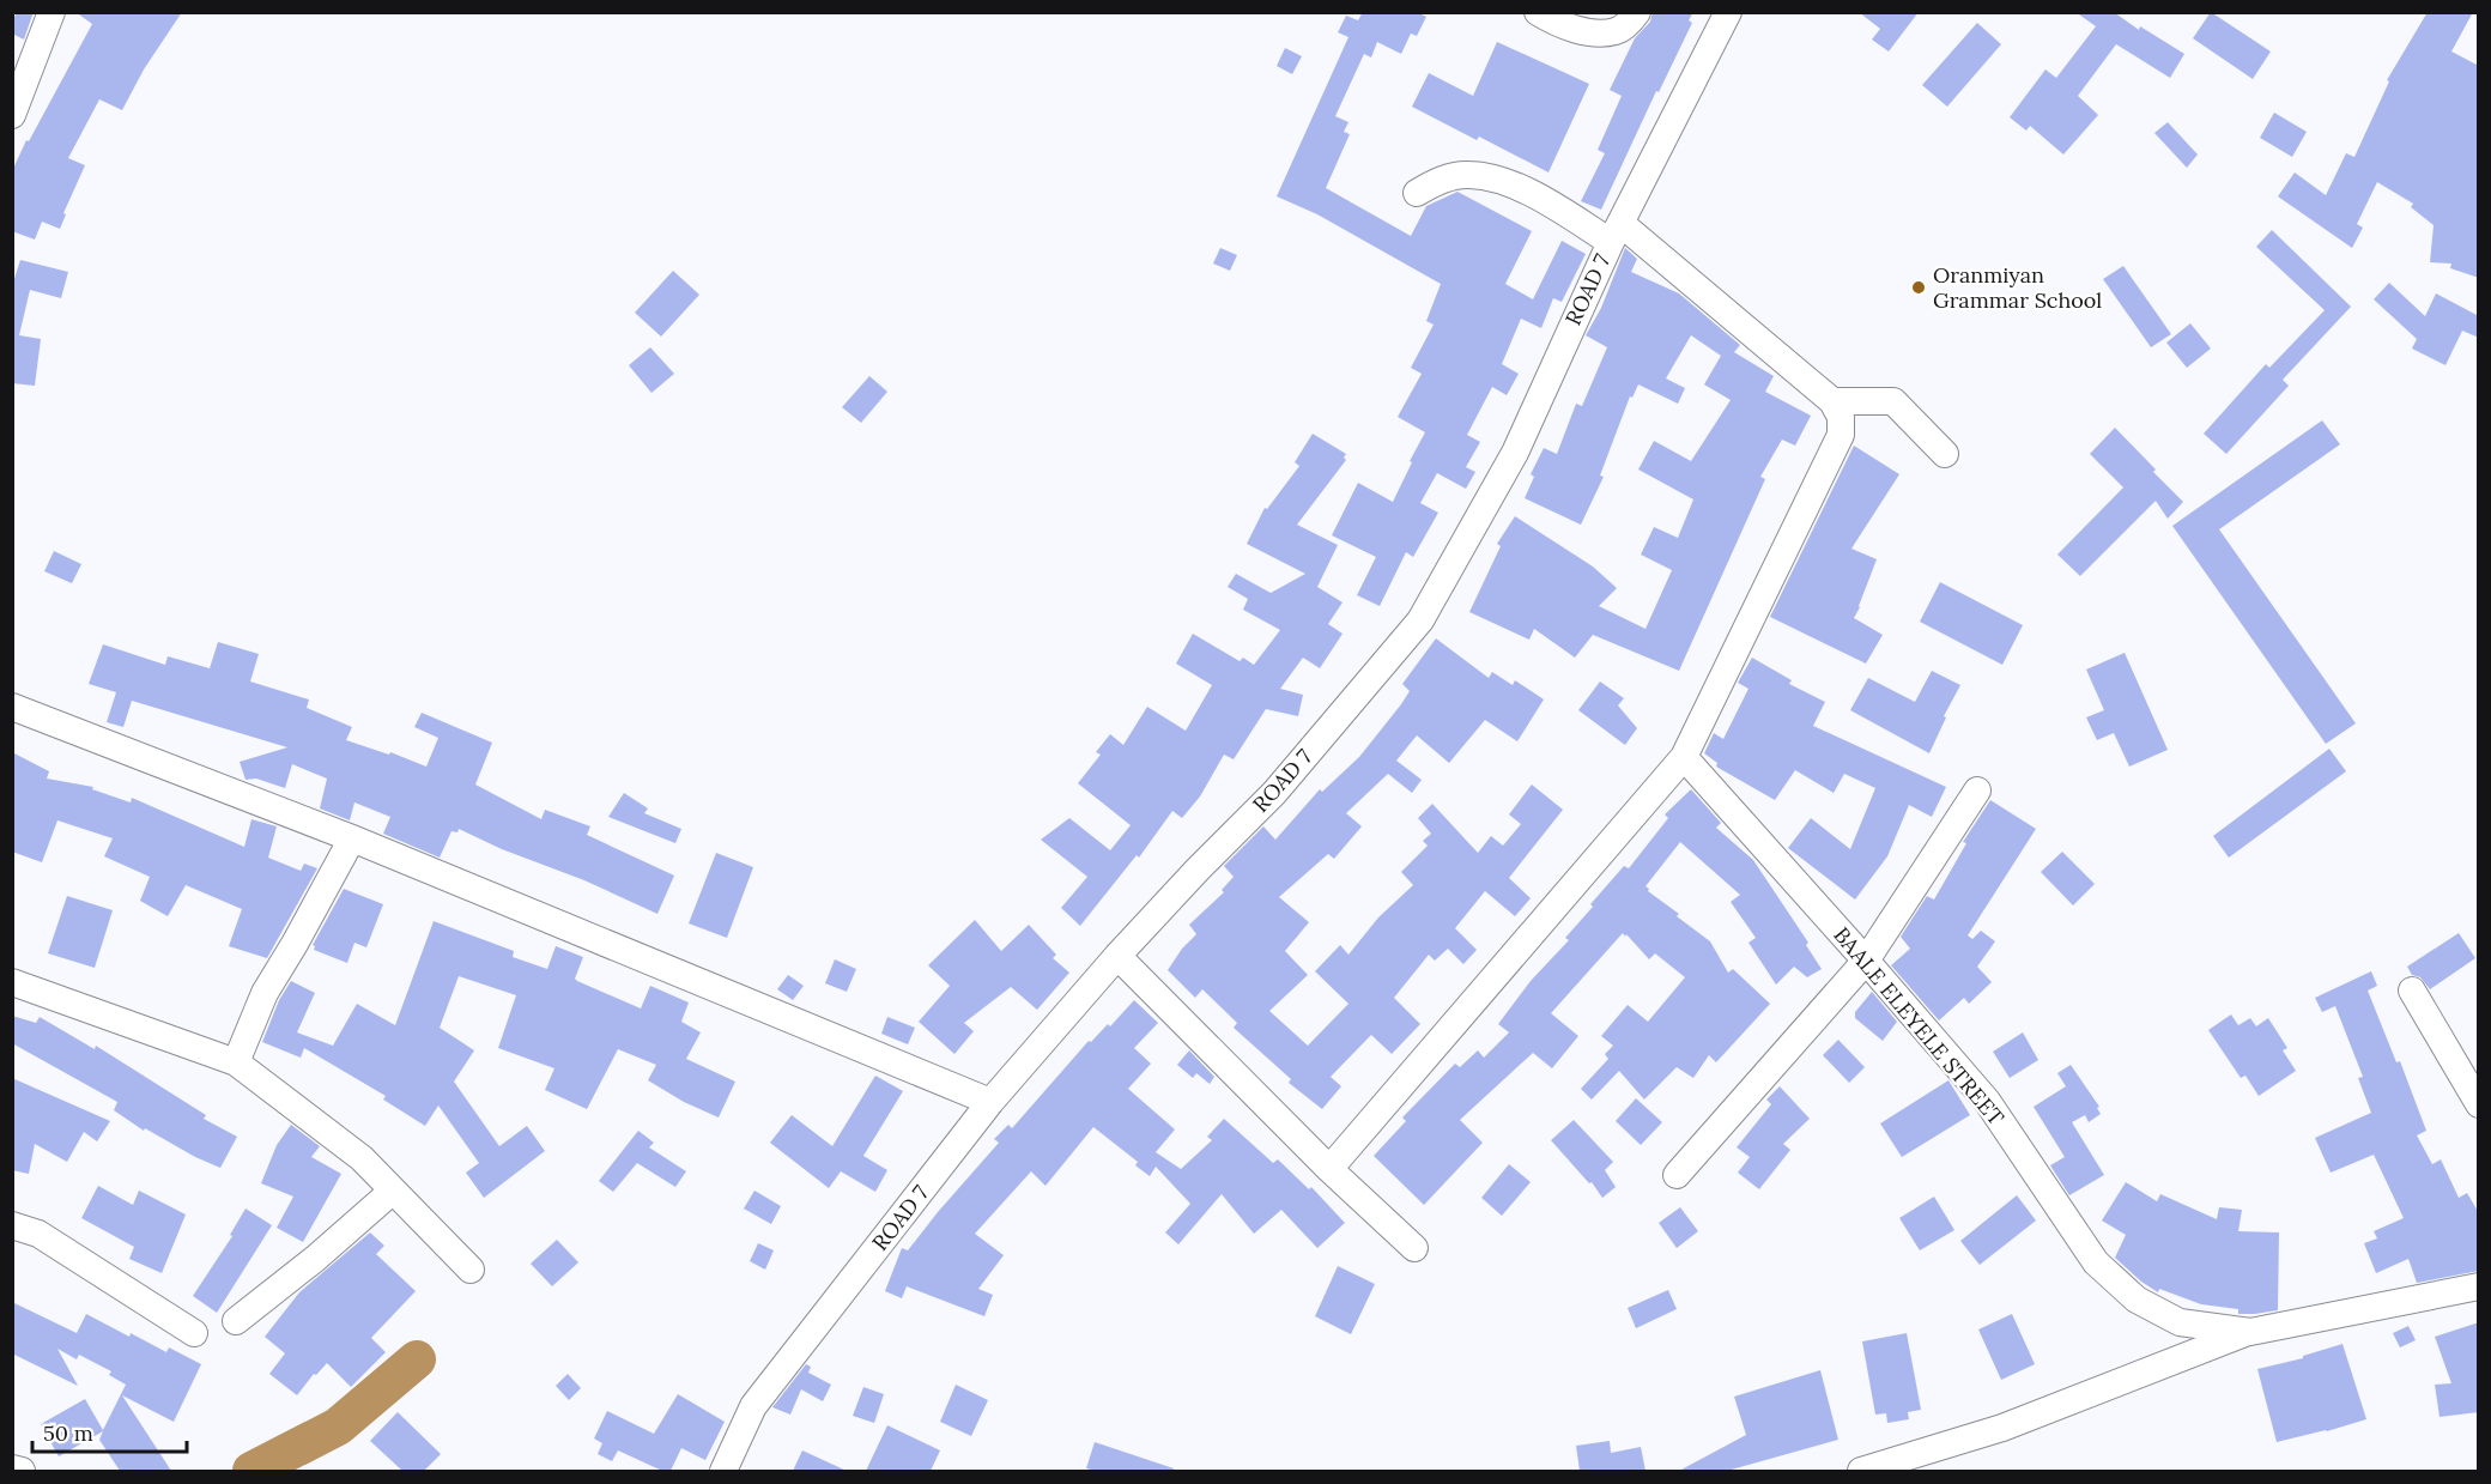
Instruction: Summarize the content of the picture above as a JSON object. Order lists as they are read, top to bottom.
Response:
{
  "streets": {
    "street": ["ROAD 7", "BAALE ELEYELE STREET"]
  },
  "places": ["Oranmiyan Grammar School"],
  "scale_bar": "50 m"
}
